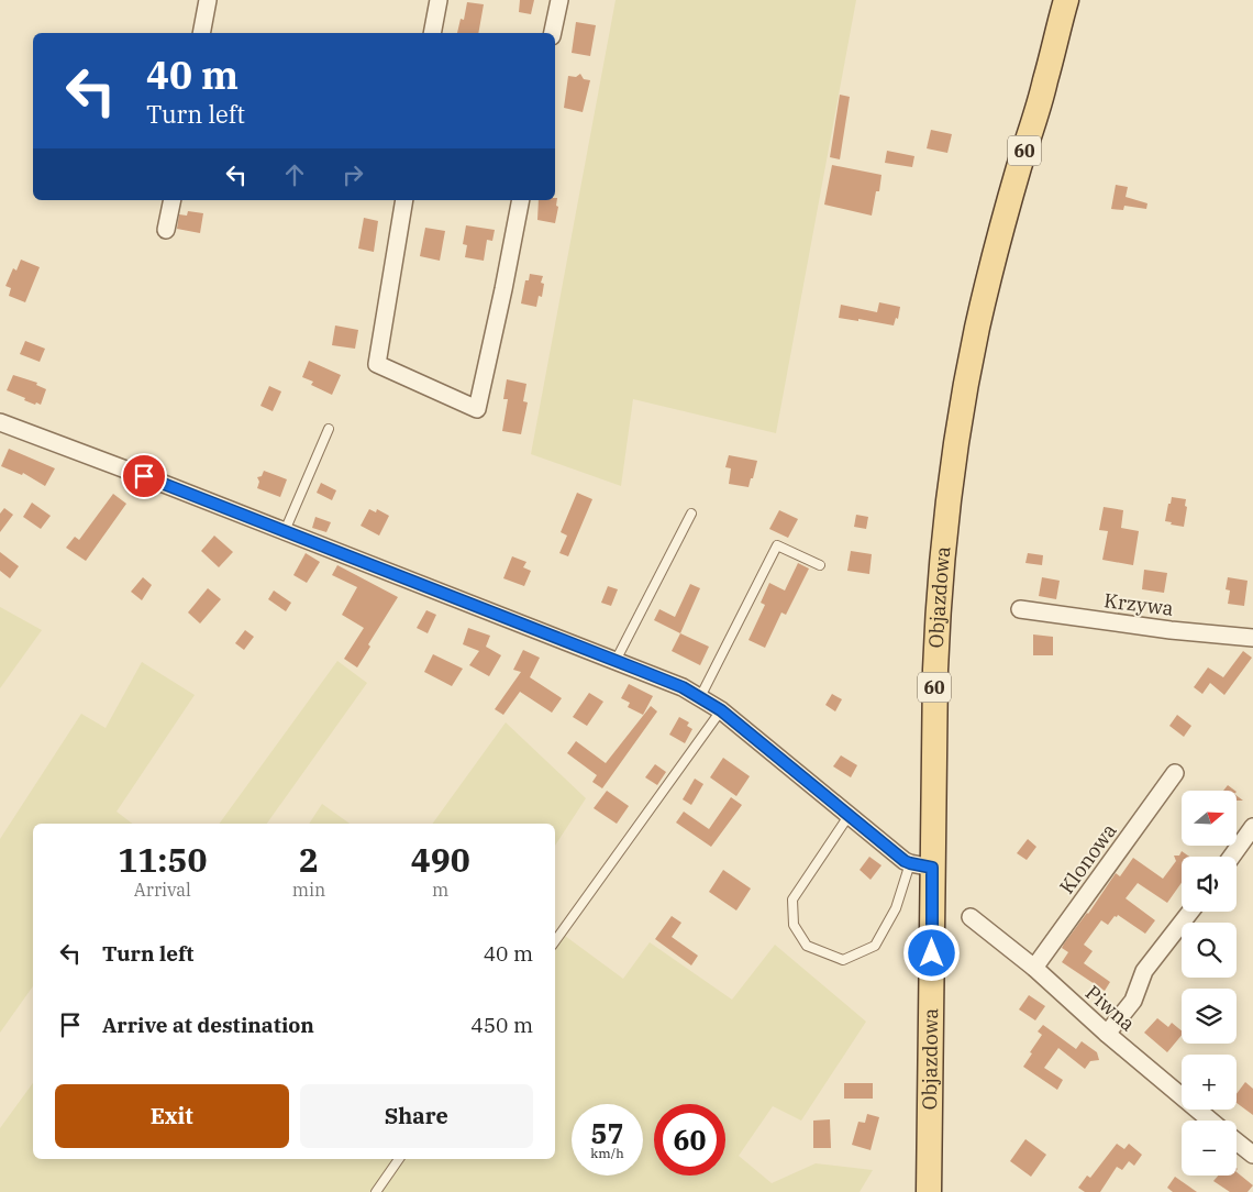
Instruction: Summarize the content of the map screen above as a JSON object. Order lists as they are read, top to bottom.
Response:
{
  "streets": {
    "main road": ["60", "Objazdowa"],
    "street": ["Krzywa", "Klonowa", "Piwna"]
  },
  "crossings": [
    ["Klonowa", "Piwna"]
  ],
  "north": "right",
  "page": {
    "turn": ["40 m", "Turn left"],
    "map_buttons": ["+", "−"],
    "eta": [
      "11:50",
      "Arrival",
      "2",
      "min",
      "490",
      "m"
    ],
    "list": [
      {
        "name": "Turn left",
        "value": "40 m"
      },
      {
        "name": "Arrive at destination",
        "value": "450 m"
      }
    ],
    "buttons": ["Exit", "Share"],
    "speed": "57 km/h",
    "limit": "60"
  }
}
